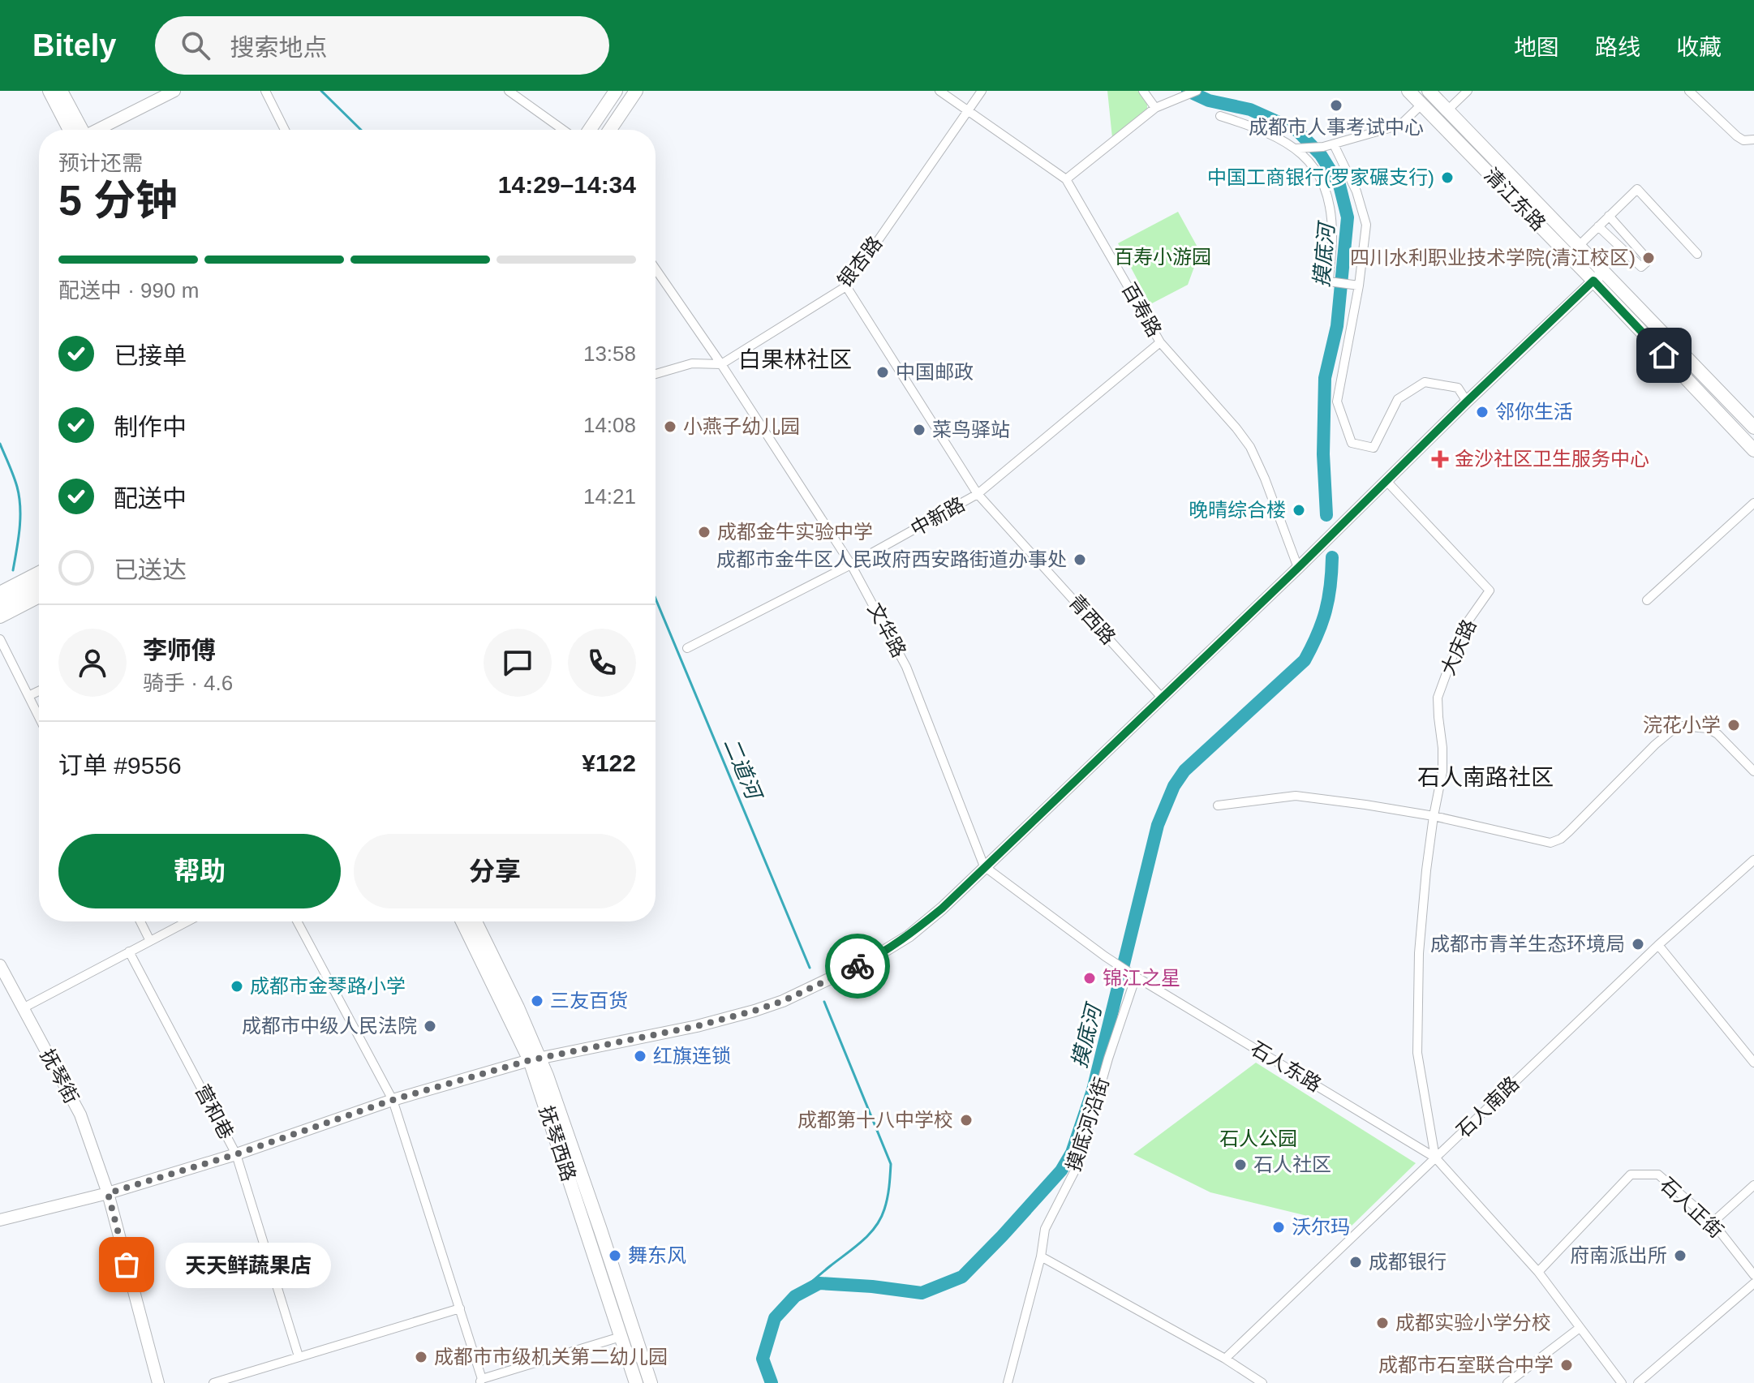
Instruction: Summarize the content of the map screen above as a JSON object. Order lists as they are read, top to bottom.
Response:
{
  "streets": {
    "main road": ["清江东路", "抚琴西路"],
    "street": [
      "银杏路",
      "百寿路",
      "中新路",
      "青西路",
      "文华路",
      "大庆路",
      "石人东路",
      "抚琴街",
      "石人南路",
      "营和巷",
      "摸底河沿街",
      "石人正街"
    ]
  },
  "crossings": [
    ["银杏路", "百寿路"],
    ["银杏路", "青西路"],
    ["银杏路", "文华路"],
    ["百寿路", "中新路"],
    ["中新路", "青西路"],
    ["中新路", "文华路"],
    ["大庆路", "石人东路"],
    ["大庆路", "石人南路"],
    ["石人东路", "石人南路"],
    ["石人东路", "摸底河沿街"],
    ["石人东路", "石人正街"]
  ],
  "districts": ["白果林社区", "石人南路社区"],
  "water": ["摸底河", "二道河"],
  "parks": ["百寿小游园", "石人公园"],
  "places": {
    "other": [
      "成都市人事考试中心",
      "中国工商银行(罗家碾支行)",
      "四川水利职业技术学院(清江校区)",
      "中国邮政",
      "邻你生活",
      "小燕子幼儿园",
      "菜鸟驿站",
      "晚晴综合楼",
      "成都金牛实验中学",
      "成都市金牛区人民政府西安路街道办事处",
      "浣花小学",
      "成都市青羊生态环境局",
      "锦江之星",
      "成都市金琴路小学",
      "三友百货",
      "成都市中级人民法院",
      "红旗连锁",
      "成都第十八中学校",
      "石人社区",
      "沃尔玛",
      "舞东风",
      "府南派出所",
      "成都银行",
      "天天鲜蔬果店",
      "成都实验小学分校",
      "成都市市级机关第二幼儿园",
      "成都市石室联合中学"
    ],
    "health": ["金沙社区卫生服务中心"]
  },
  "page": {
    "header": "Bitely",
    "search": "搜索地点",
    "nav": ["地图", "路线", "收藏"],
    "heading": ["5 分钟", "预计还需", "14:29–14:34"],
    "panel": [
      "李师傅",
      "骑手 · 4.6",
      "订单 #9556",
      "¥122"
    ],
    "bar": "配送中 · 990 m",
    "list": [
      ["已接单", "13:58"],
      ["制作中", "14:08"],
      ["配送中", "14:21"],
      "已送达"
    ],
    "buttons": ["帮助", "分享"],
    "bubble": "天天鲜蔬果店"
  }
}
